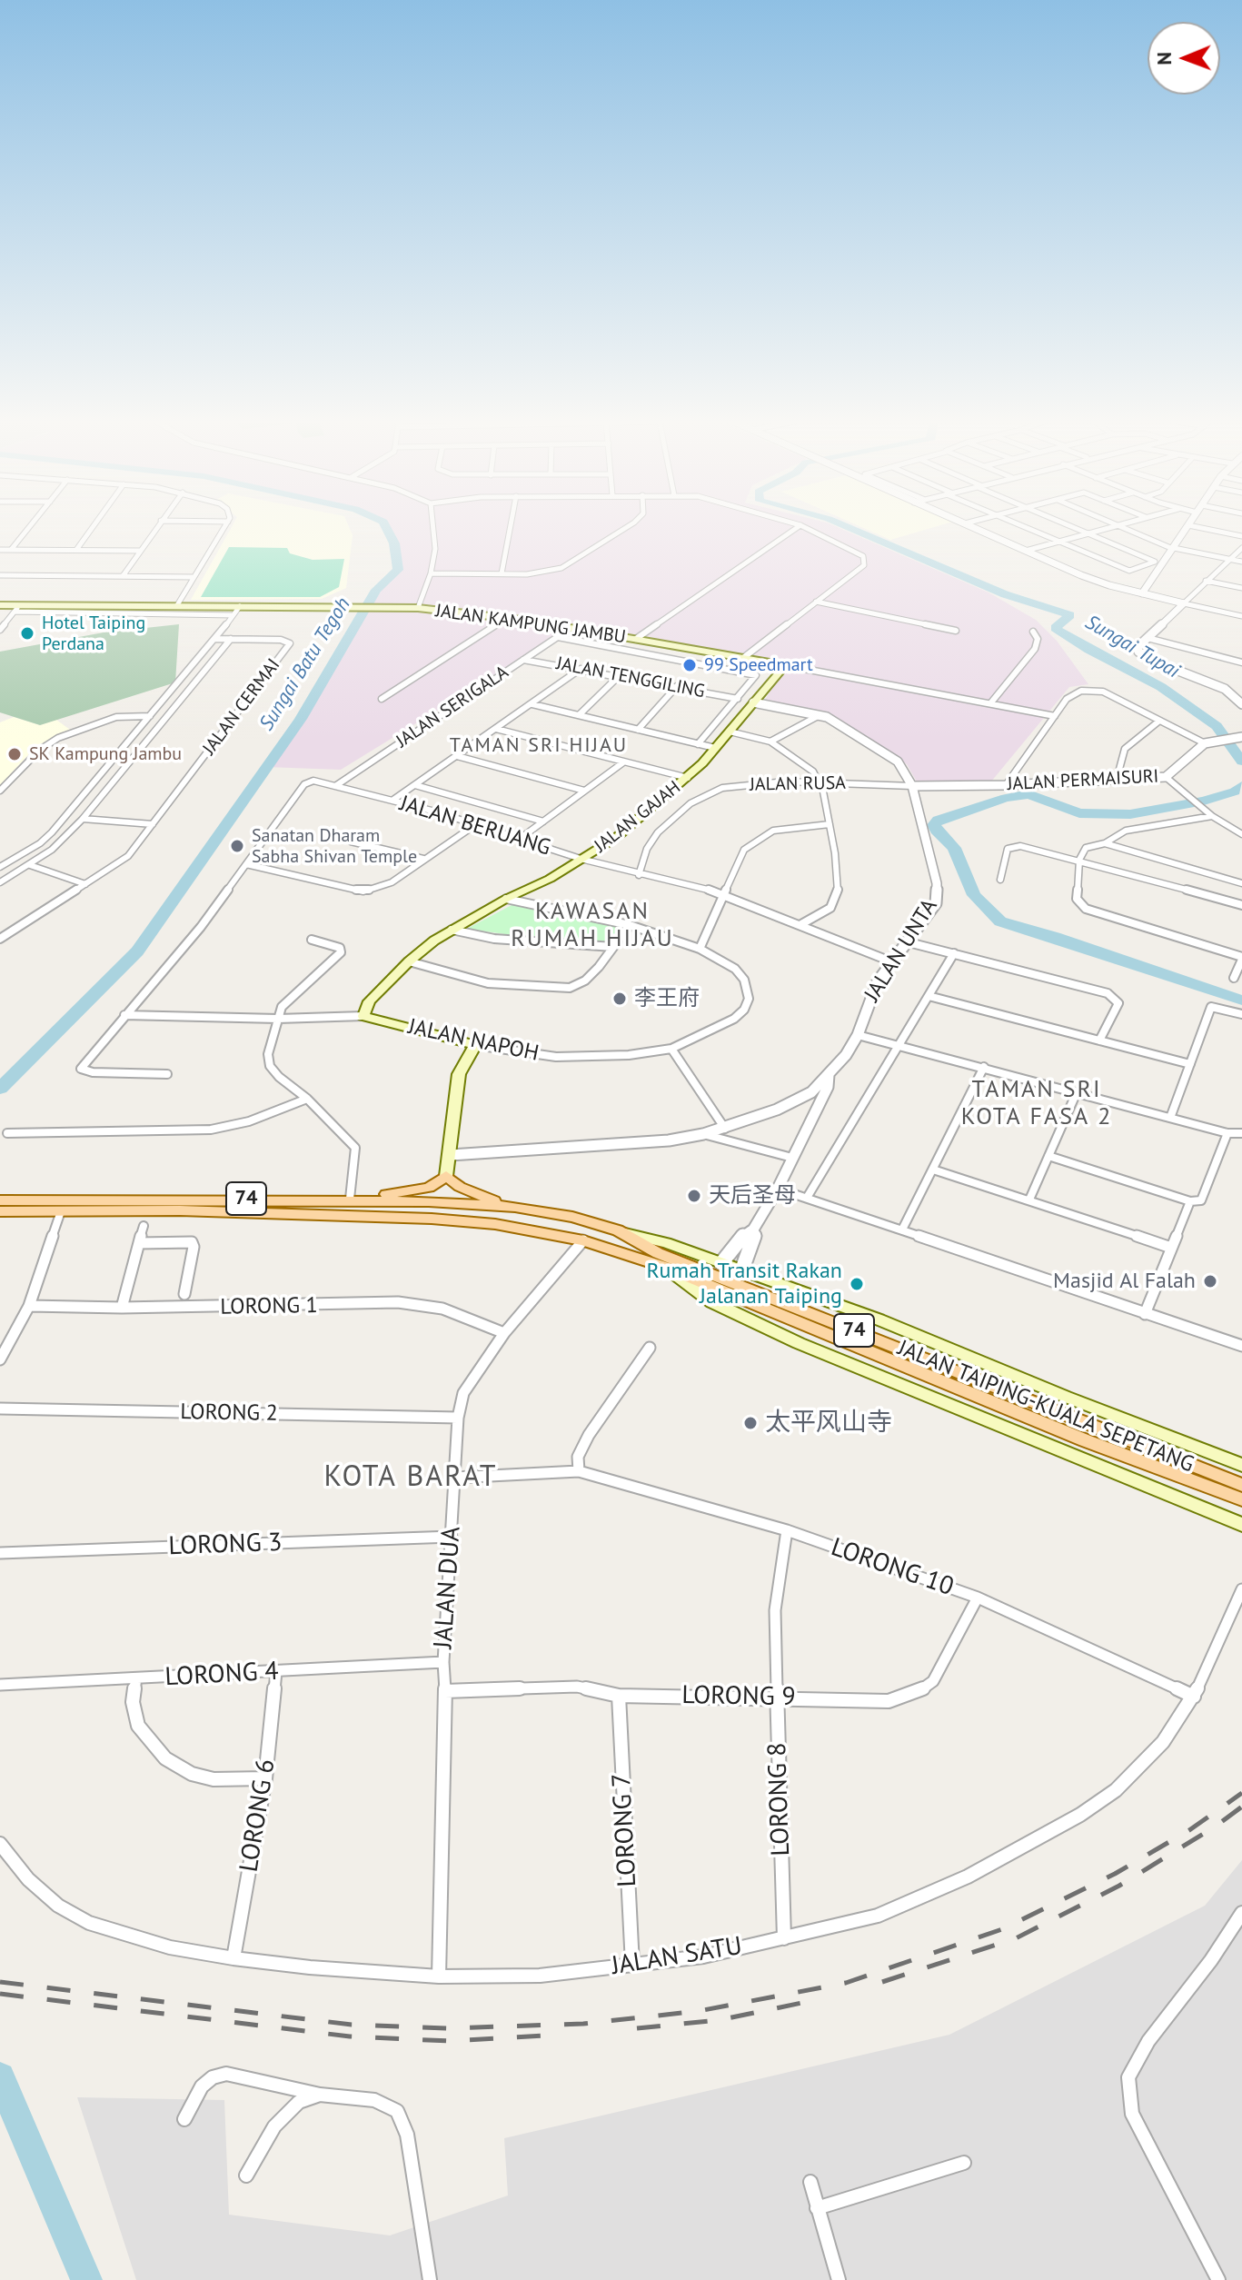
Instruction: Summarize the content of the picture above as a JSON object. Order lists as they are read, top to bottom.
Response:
{
  "streets": {
    "main road": [
      "JALAN KAMPUNG JAMBU",
      "JALAN GAJAH",
      "JALAN NAPOH",
      "74",
      "JALAN TAIPING-KUALA SEPETANG"
    ],
    "street": [
      "JALAN TENGGILING",
      "JALAN CERMAI",
      "JALAN SERIGALA",
      "JALAN PERMAISURI",
      "JALAN RUSA",
      "JALAN BERUANG",
      "JALAN UNTA",
      "LORONG 1",
      "LORONG 2",
      "LORONG 3",
      "LORONG 10",
      "JALAN DUA",
      "LORONG 4",
      "LORONG 9",
      "LORONG 8",
      "LORONG 6",
      "LORONG 7",
      "JALAN SATU"
    ]
  },
  "crossings": [
    ["JALAN KAMPUNG JAMBU", "JALAN SERIGALA"],
    ["JALAN KAMPUNG JAMBU", "JALAN GAJAH"],
    ["JALAN TENGGILING", "JALAN SERIGALA"],
    ["JALAN SERIGALA", "JALAN BERUANG"],
    ["JALAN PERMAISURI", "JALAN RUSA"],
    ["JALAN PERMAISURI", "JALAN UNTA"],
    ["JALAN RUSA", "JALAN BERUANG"],
    ["JALAN RUSA", "JALAN UNTA"],
    ["JALAN GAJAH", "JALAN BERUANG"],
    ["JALAN GAJAH", "JALAN UNTA"],
    ["JALAN GAJAH", "JALAN NAPOH"],
    ["JALAN BERUANG", "JALAN UNTA"],
    ["LORONG 1", "JALAN DUA"],
    ["JALAN TAIPING-KUALA SEPETANG", "JALAN DUA"],
    ["LORONG 2", "JALAN DUA"],
    ["LORONG 3", "JALAN DUA"],
    ["LORONG 10", "JALAN DUA"],
    ["LORONG 10", "LORONG 9"],
    ["LORONG 10", "LORONG 8"],
    ["LORONG 10", "JALAN SATU"],
    ["JALAN DUA", "LORONG 4"],
    ["JALAN DUA", "LORONG 9"],
    ["JALAN DUA", "JALAN SATU"],
    ["LORONG 4", "LORONG 6"],
    ["LORONG 9", "LORONG 8"],
    ["LORONG 9", "LORONG 7"],
    ["LORONG 8", "JALAN SATU"],
    ["LORONG 6", "JALAN SATU"],
    ["LORONG 7", "JALAN SATU"]
  ],
  "districts": [
    "TAMAN SRI HIJAU",
    "KAWASAN RUMAH HIJAU",
    "TAMAN SRI KOTA FASA 2",
    "KOTA BARAT"
  ],
  "water": ["Sungai Tupai", "Sungai Batu Tegoh"],
  "places": [
    "Hotel Taiping Perdana",
    "99 Speedmart",
    "SK Kampung Jambu",
    "Sanatan Dharam Sabha Shivan Temple",
    "李王府",
    "天后圣母",
    "Masjid Al Falah",
    "Rumah Transit Rakan Jalanan Taiping",
    "太平风山寺"
  ],
  "north": "left"
}
